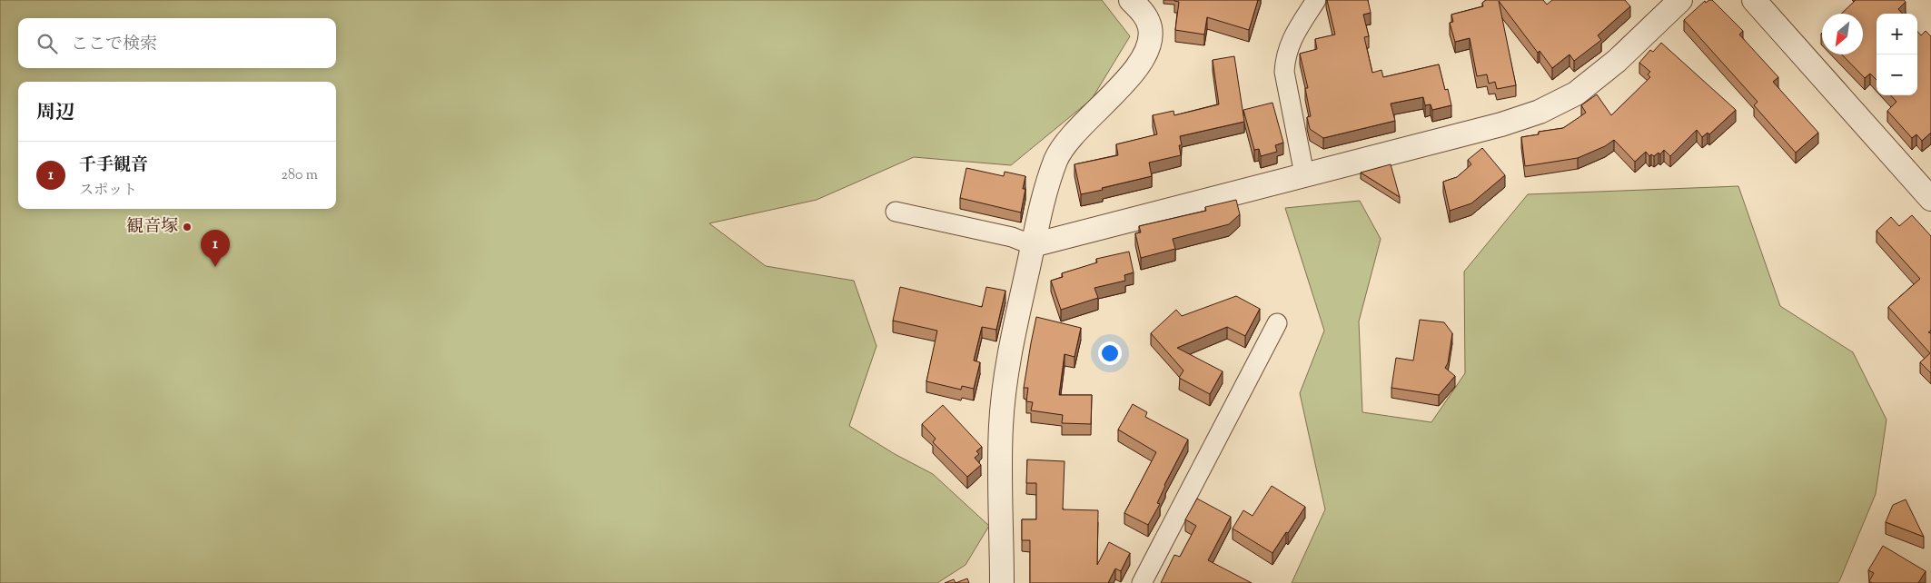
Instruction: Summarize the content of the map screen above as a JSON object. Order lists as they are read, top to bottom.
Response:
{
  "places": ["観音塚"],
  "north": "bottom left",
  "page": {
    "map_buttons": ["+", "−"],
    "search": "ここで検索",
    "heading": "周辺",
    "list": [
      {
        "mark": "1",
        "name": "千手観音",
        "note": "スポット",
        "value": "280 m"
      }
    ],
    "pins": "1"
  }
}
